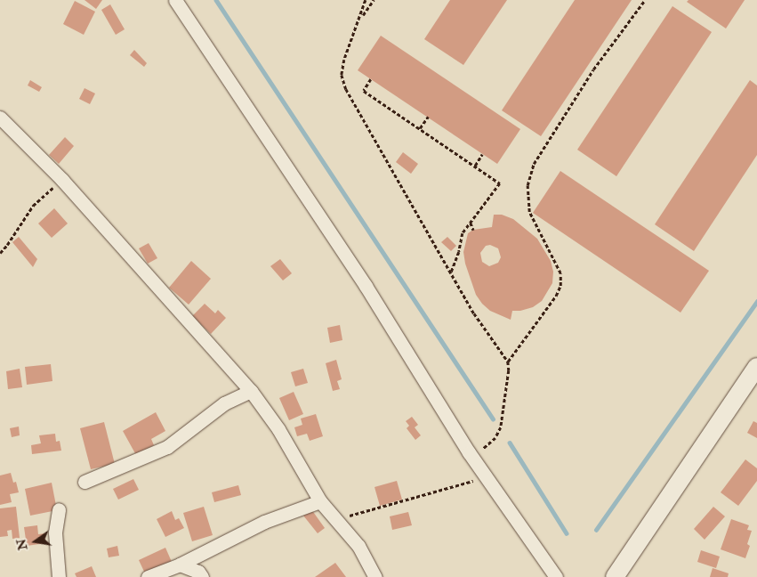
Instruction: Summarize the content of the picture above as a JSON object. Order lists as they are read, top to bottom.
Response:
{
  "north": "left"
}
